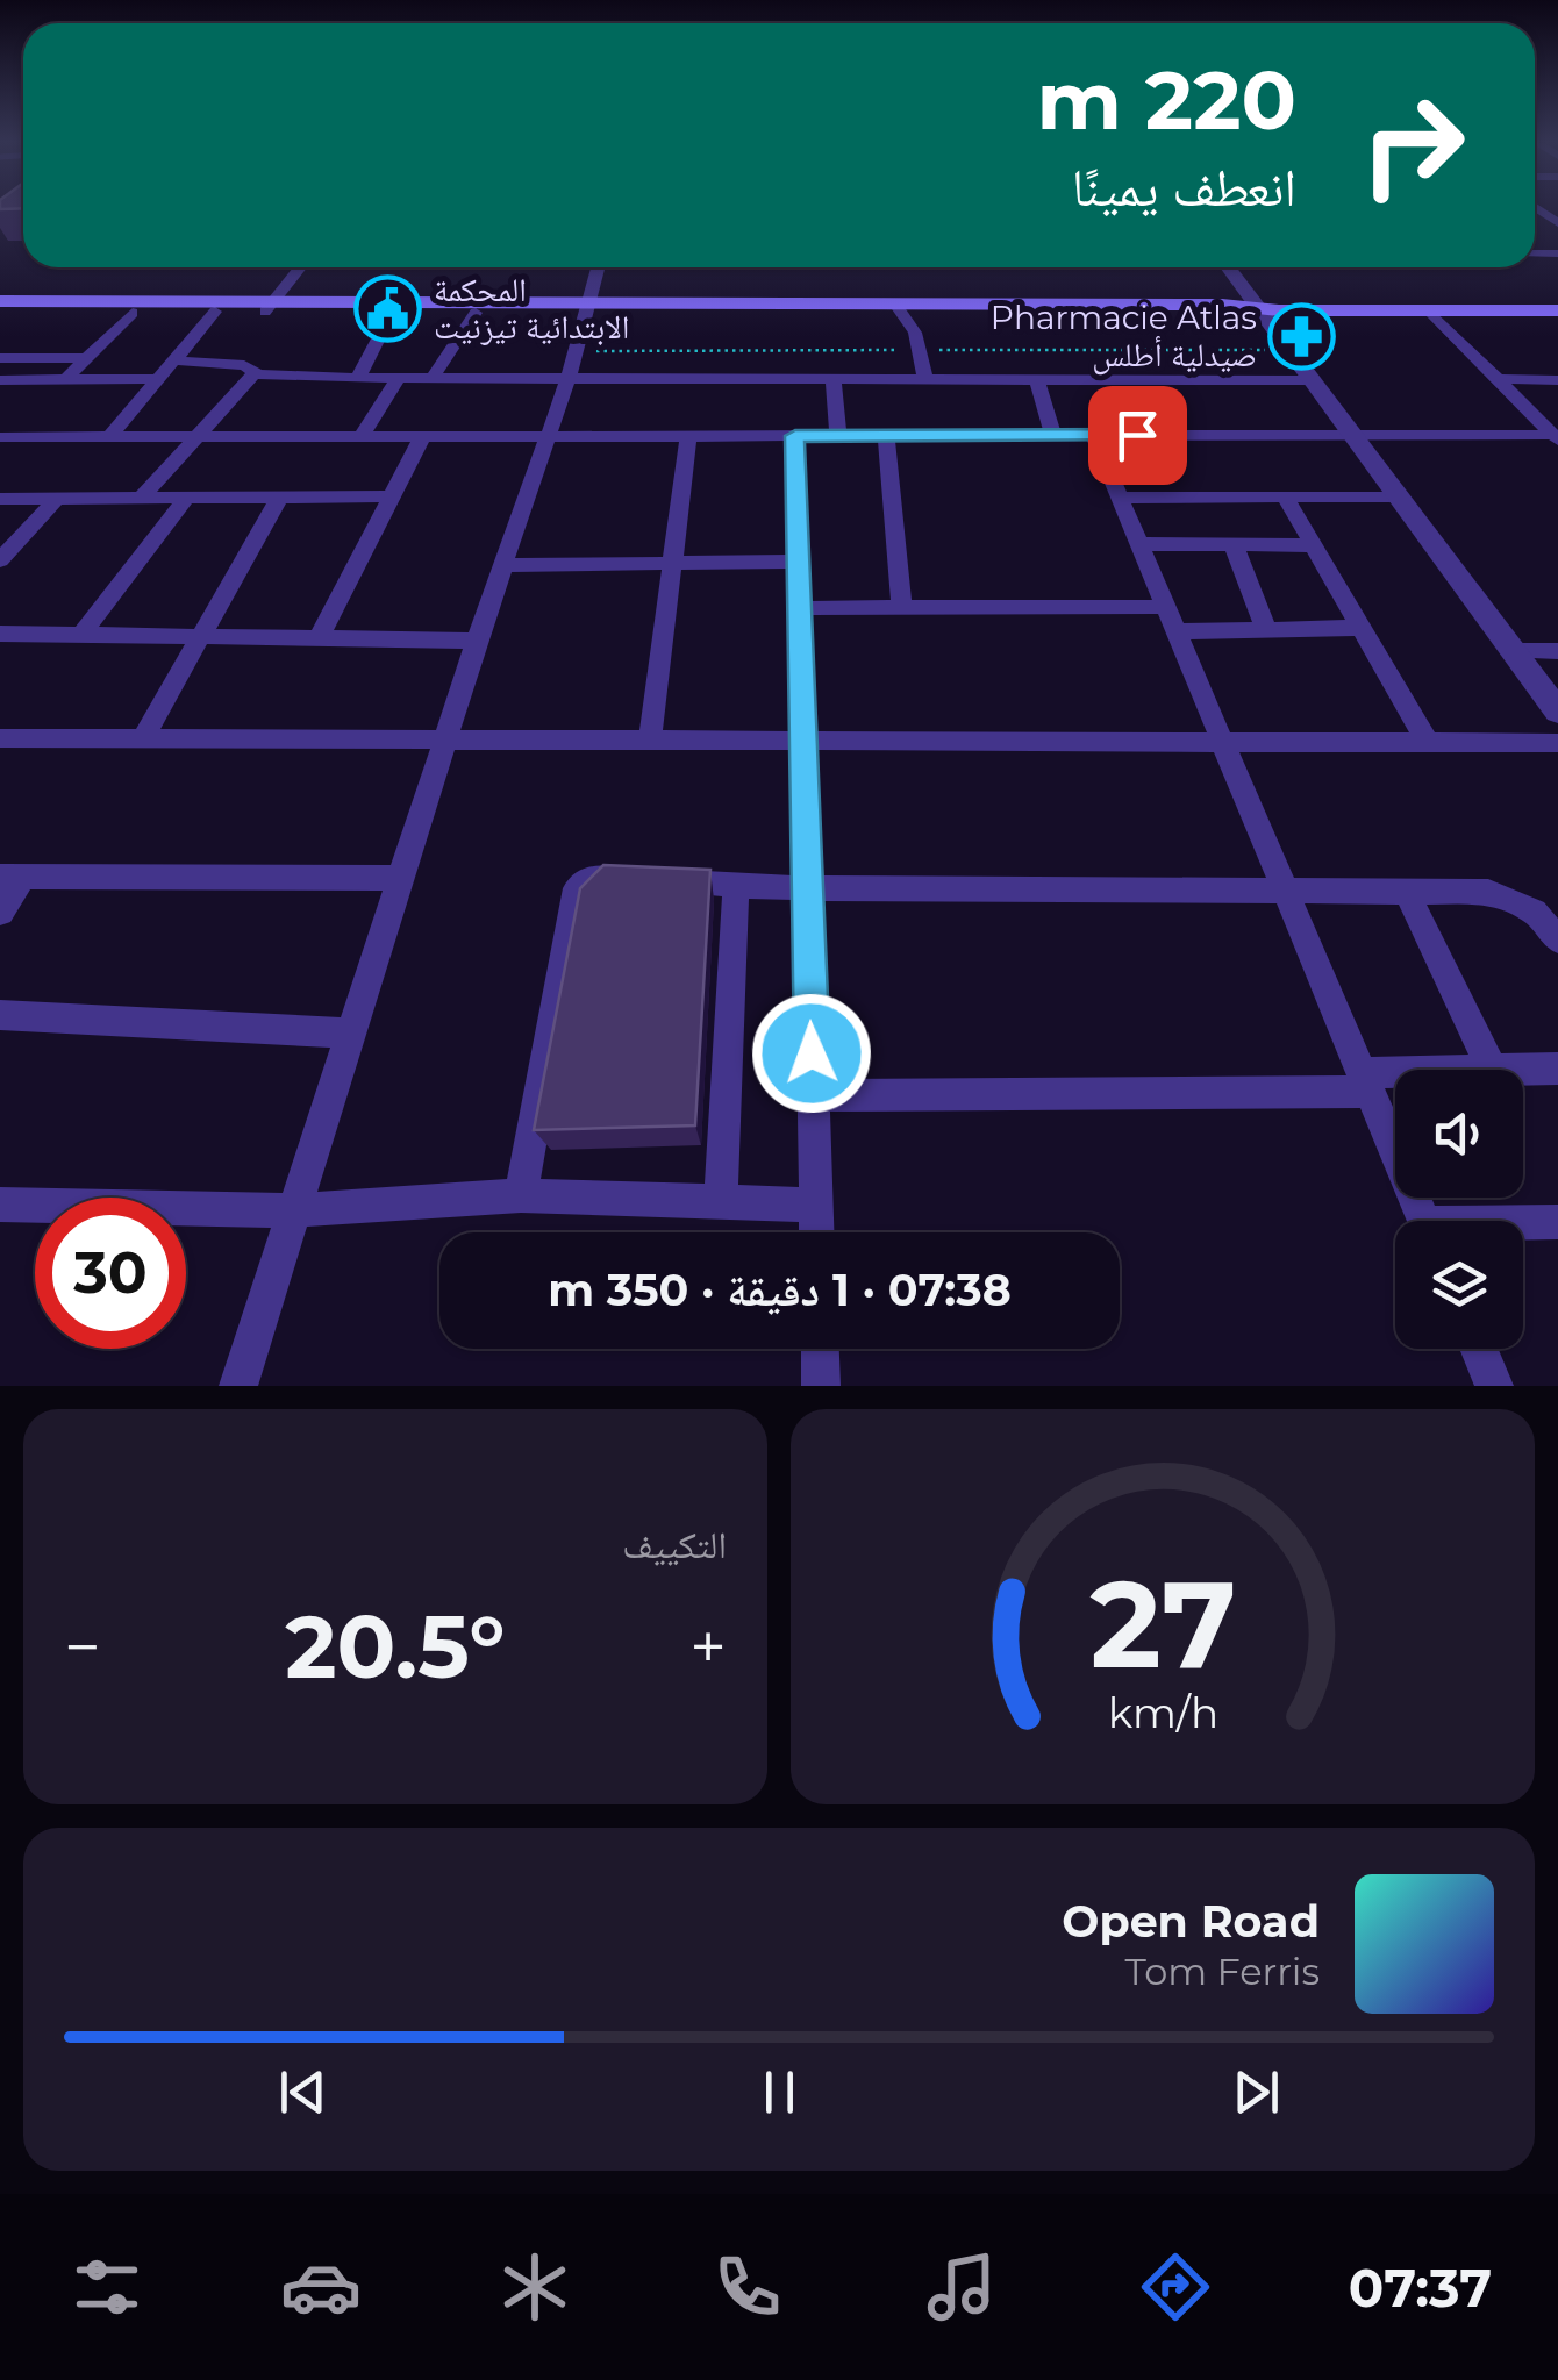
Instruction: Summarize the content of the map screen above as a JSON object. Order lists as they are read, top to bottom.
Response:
{
  "places": {
    "public building": ["المحكمة الابتدائية تيزنيت"],
    "pharmacy": ["Pharmacie Atlas صيدلية أطلس"]
  },
  "page": {
    "turn": ["220 m", "انعطف يمينًا"],
    "limit": "30",
    "trip": "07:38 · 1 دقيقة · 350 m",
    "tile": "التكييف",
    "heat": ["−", "20.5°", "+"],
    "song": ["Open Road", "Tom Ferris"],
    "tabs": "07:37",
    "gauge": ["27", "km/h"]
  }
}
